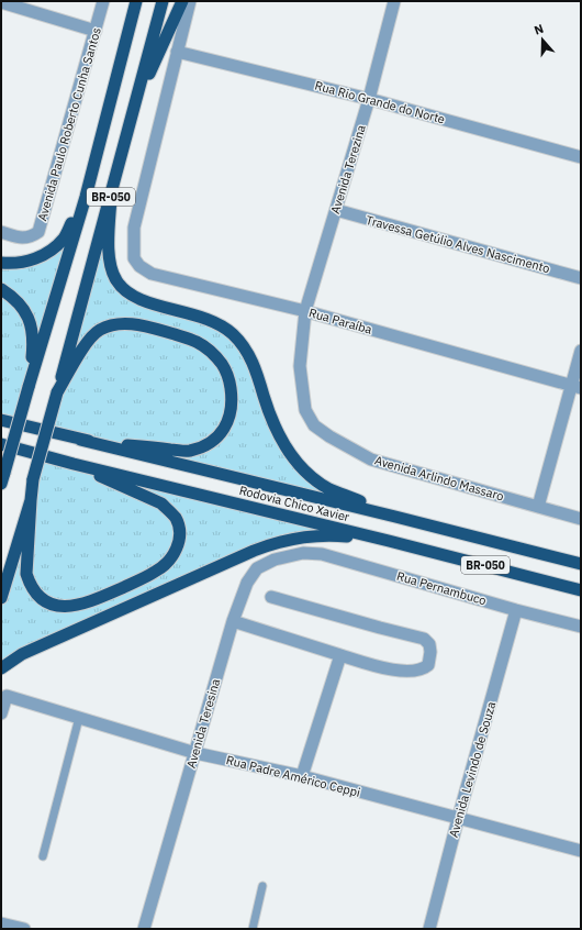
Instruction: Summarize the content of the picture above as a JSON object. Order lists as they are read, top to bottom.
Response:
{
  "streets": {
    "highway": ["BR-050", "Rodovia Chico Xavier"],
    "street": [
      "Rua Rio Grande do Norte",
      "Avenida Paulo Roberto Cunha Santos",
      "Avenida Terezina",
      "Travessa Getúlio Alves Nascimento",
      "Rua Paraíba",
      "Avenida Arlindo Massaro",
      "Rua Pernambuco",
      "Avenida Teresina",
      "Avenida Levindo de Souza",
      "Rua Padre Américo Ceppi"
    ]
  },
  "crossings": [
    ["Rua Rio Grande do Norte", "Avenida Terezina"],
    ["Rua Rio Grande do Norte", "Rua Paraíba"],
    ["Avenida Terezina", "Travessa Getúlio Alves Nascimento"],
    ["Avenida Terezina", "Rua Paraíba"],
    ["Avenida Terezina", "Avenida Arlindo Massaro"],
    ["Rua Paraíba", "Avenida Arlindo Massaro"],
    ["Rua Pernambuco", "Avenida Teresina"],
    ["Rua Pernambuco", "Avenida Levindo de Souza"],
    ["Avenida Teresina", "Rua Padre Américo Ceppi"],
    ["Avenida Levindo de Souza", "Rua Padre Américo Ceppi"]
  ],
  "north": "top"
}
